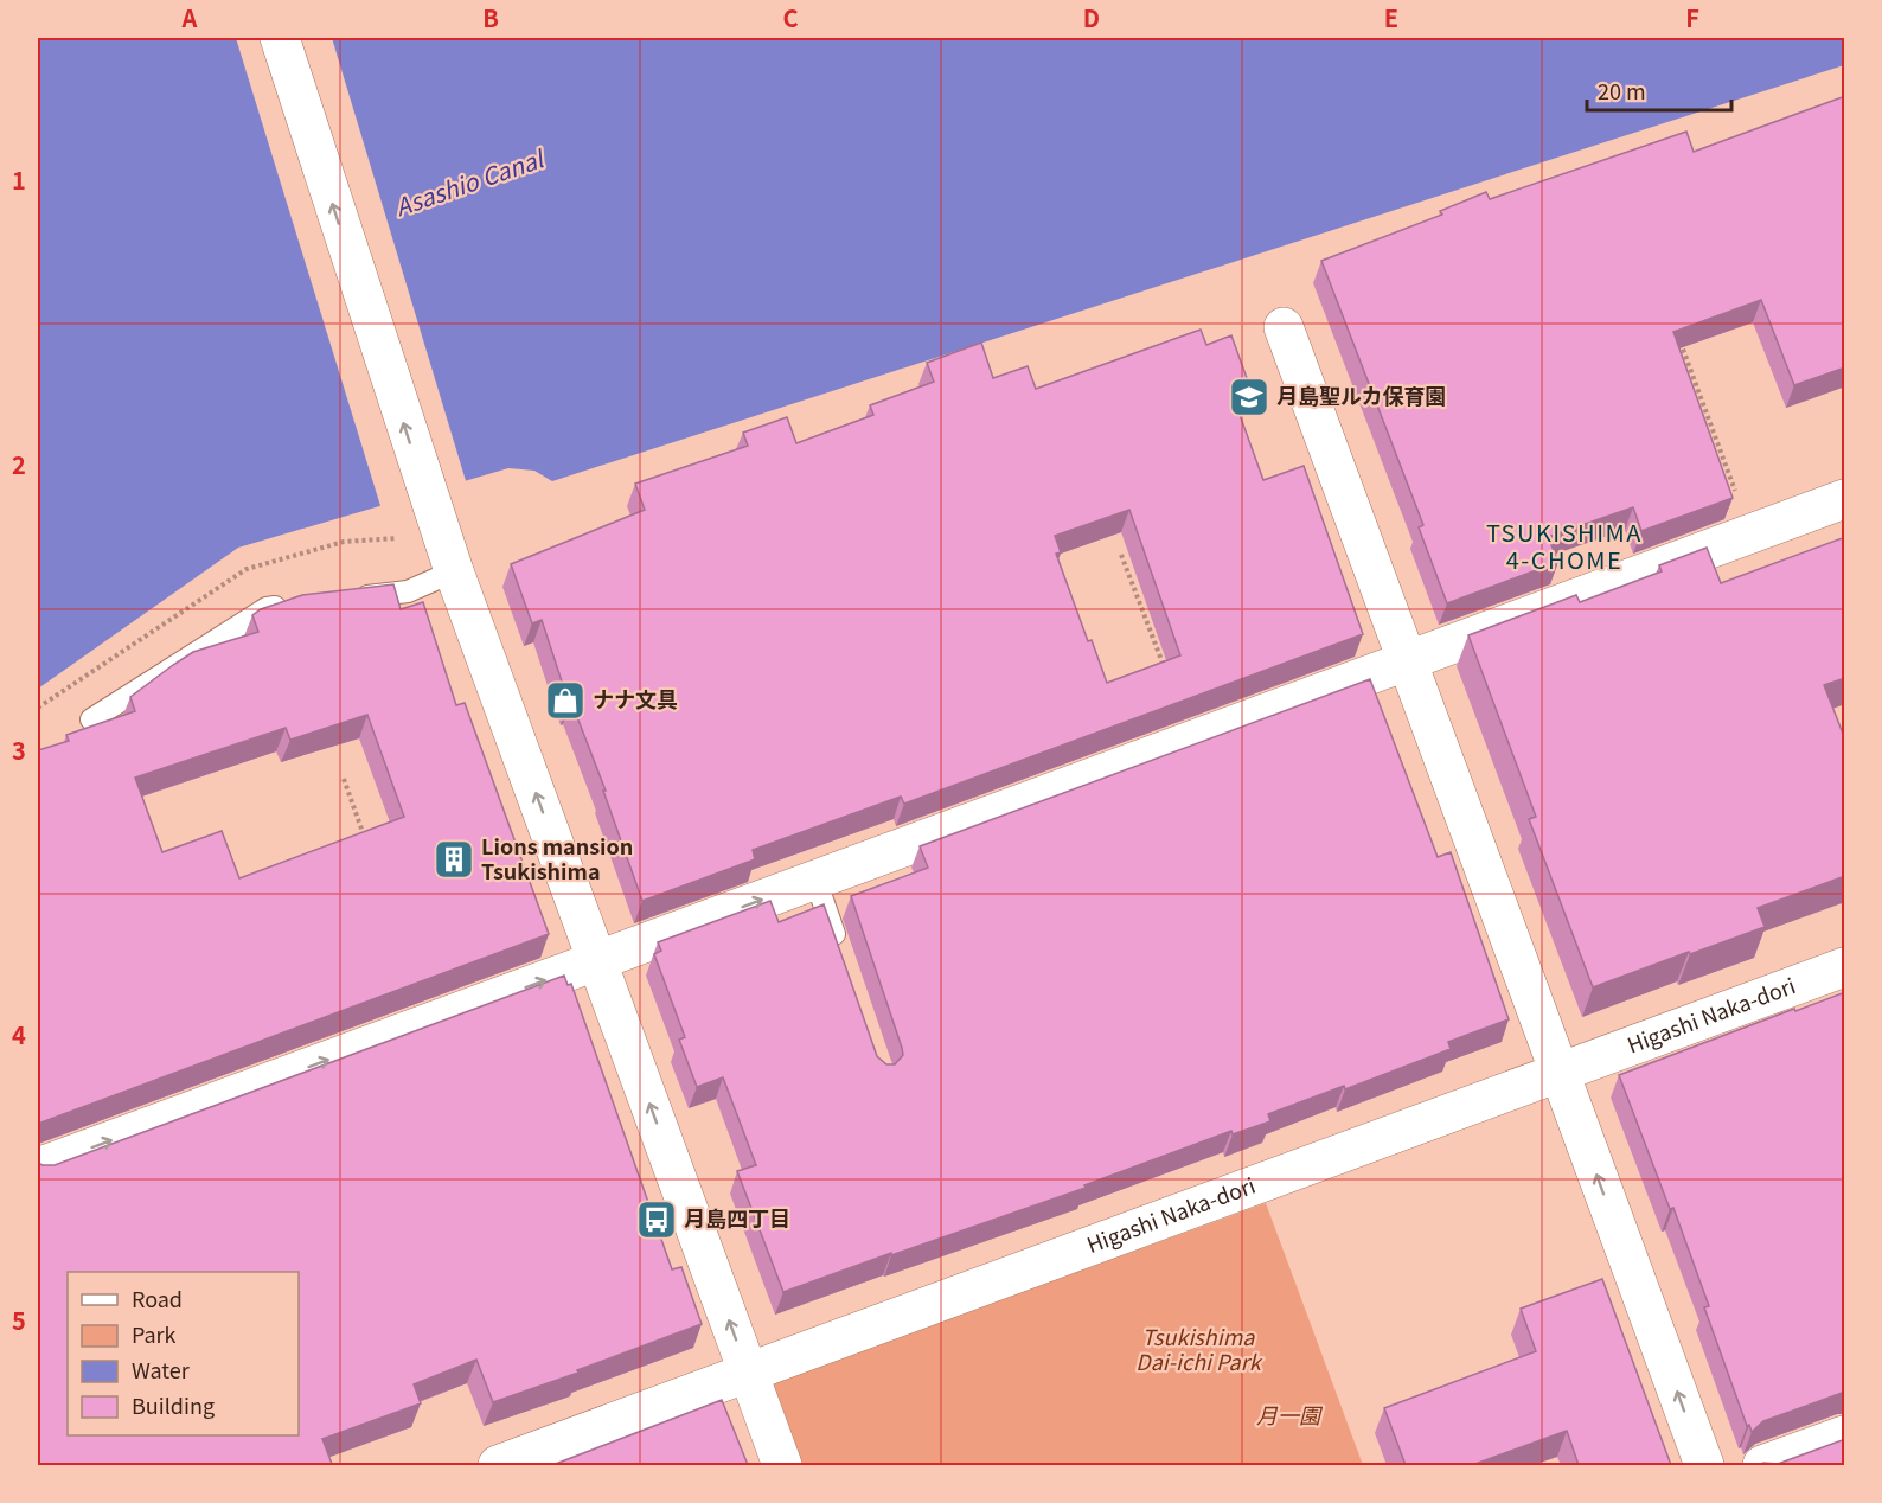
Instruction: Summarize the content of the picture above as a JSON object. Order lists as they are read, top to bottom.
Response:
{
  "streets": {
    "street": ["Higashi Naka-dori"]
  },
  "districts": ["TSUKISHIMA 4-CHOME"],
  "water": ["Asashio Canal"],
  "parks": ["Tsukishima Dai-ichi Park", "月一園"],
  "places": {
    "school or university": ["月島聖ルカ保育園"],
    "shop": ["ナナ文具"],
    "building": ["Lions mansion Tsukishima"],
    "bus stop": ["月島四丁目"]
  },
  "legend": [
    "Road",
    "Park",
    "Water",
    "Building"
  ],
  "scale_bar": "20 m",
  "grid": {
    "columns": [
      "A",
      "B",
      "C",
      "D",
      "E",
      "F"
    ],
    "rows": [
      "1",
      "2",
      "3",
      "4",
      "5"
    ]
  }
}
